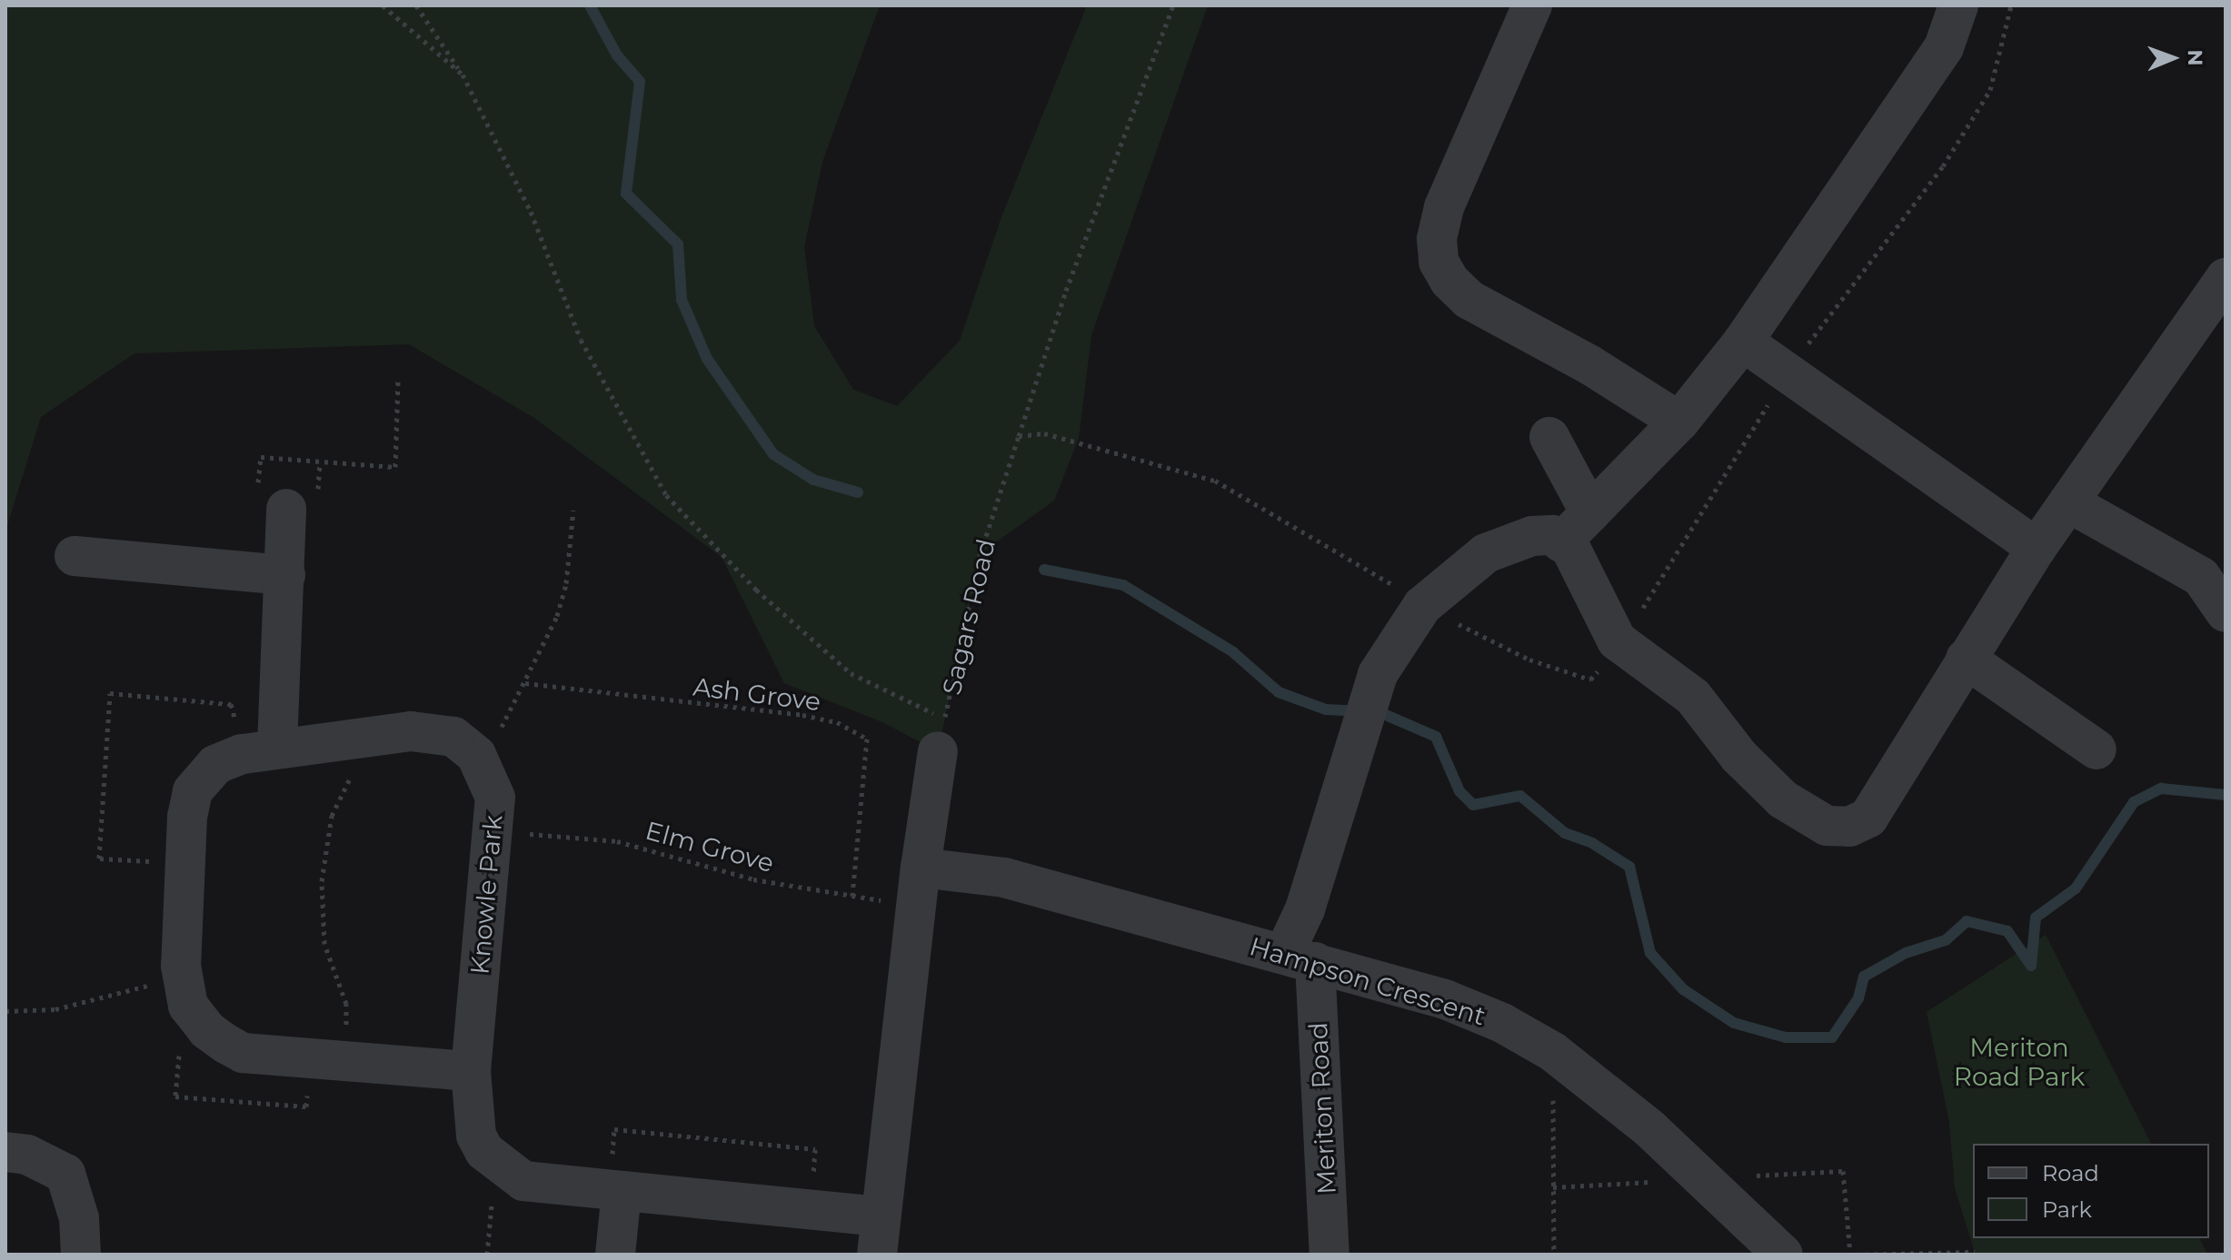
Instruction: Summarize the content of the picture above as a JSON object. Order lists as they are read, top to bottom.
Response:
{
  "streets": {
    "street": ["Knowle Park", "Hampson Crescent", "Meriton Road"],
    "path": ["Sagars Road", "Ash Grove", "Elm Grove"]
  },
  "crossings": [
    ["Ash Grove", "Elm Grove"],
    ["Elm Grove", "Knowle Park"],
    ["Hampson Crescent", "Meriton Road"]
  ],
  "parks": ["Meriton Road Park"],
  "legend": ["Road", "Park"],
  "north": "right"
}
